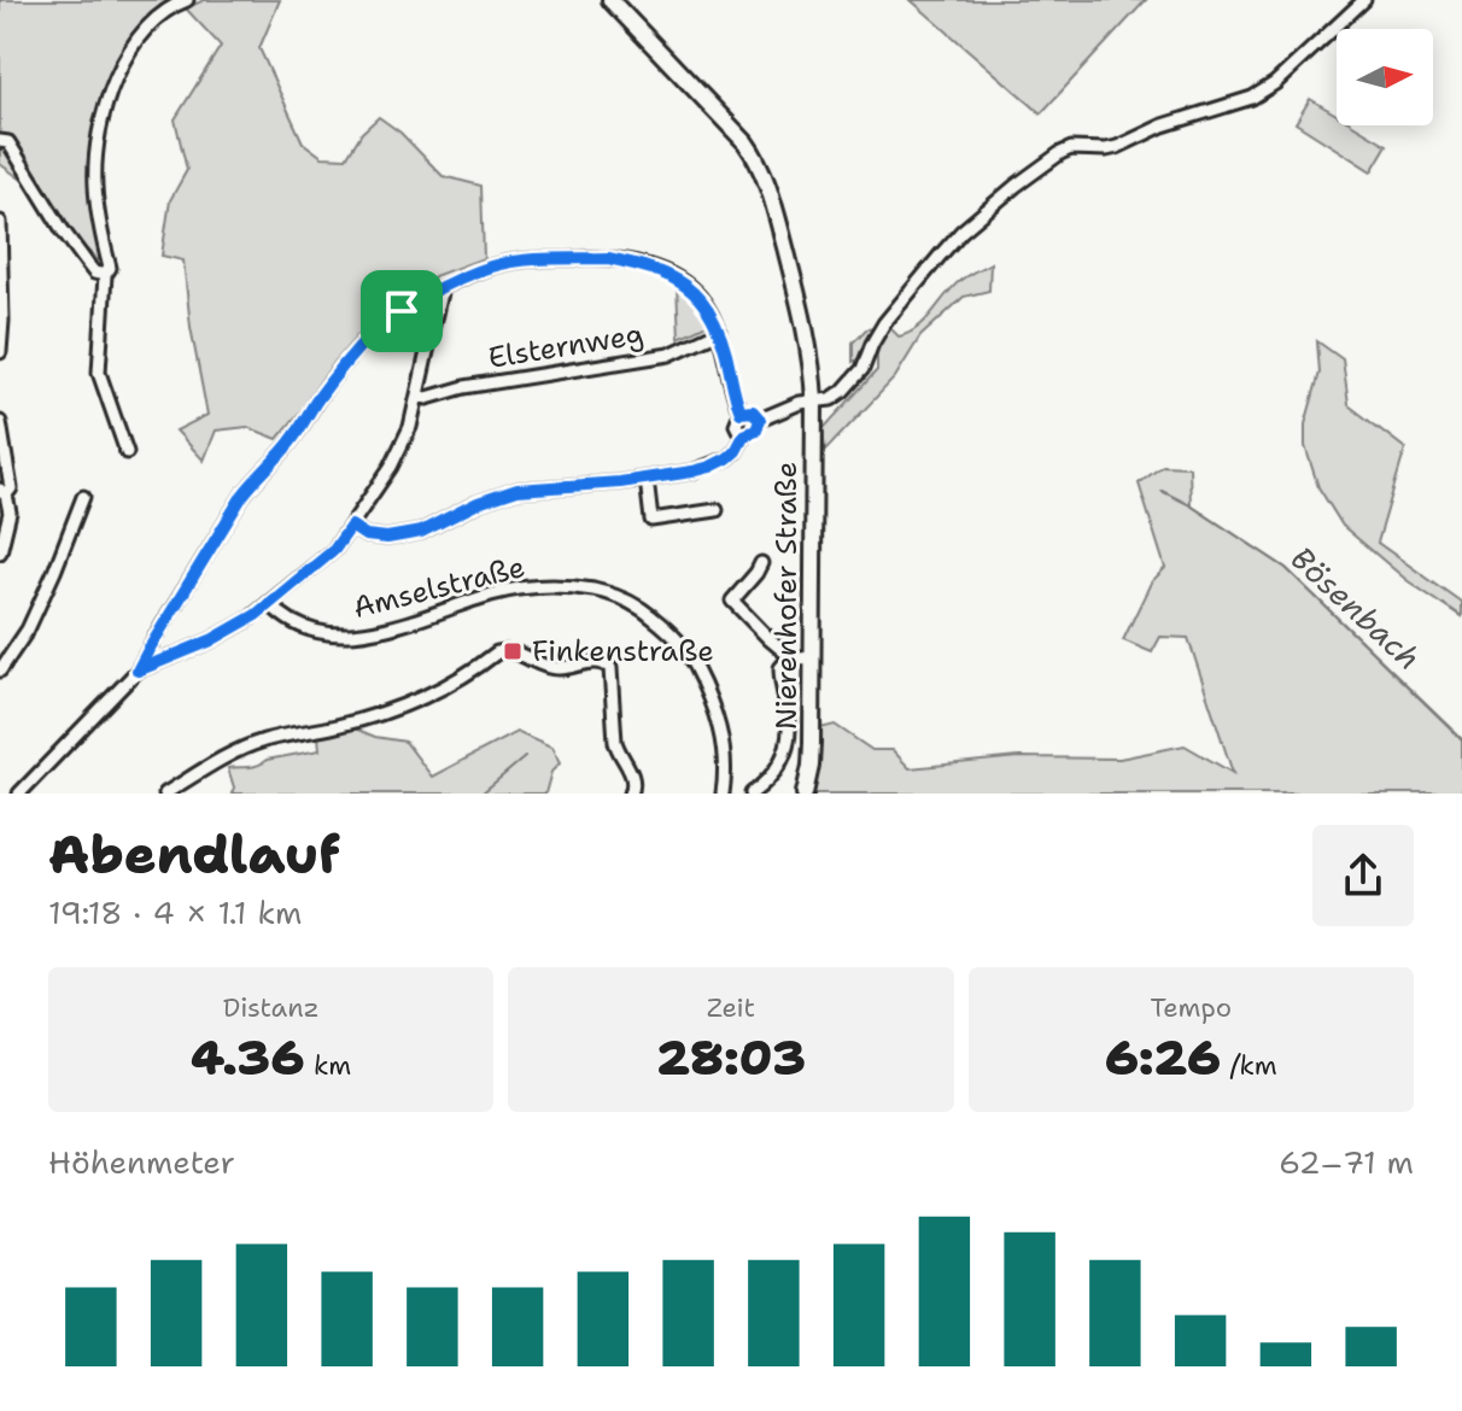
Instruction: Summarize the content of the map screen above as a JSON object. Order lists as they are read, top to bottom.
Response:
{
  "streets": {
    "street": ["Elsternweg", "Amselstraße", "Nierenhofer Straße"]
  },
  "water": ["Bösenbach"],
  "places": {
    "transit": ["Finkenstraße"]
  },
  "north": "right",
  "page": {
    "heading": ["Abendlauf", "19:18 · 4 × 1.1 km"],
    "stats": [
      ["Distanz", "4.36 km"],
      ["Zeit", "28:03"],
      ["Tempo", "6:26 /km"]
    ],
    "chart": ["Höhenmeter", "62–71 m"]
  }
}
